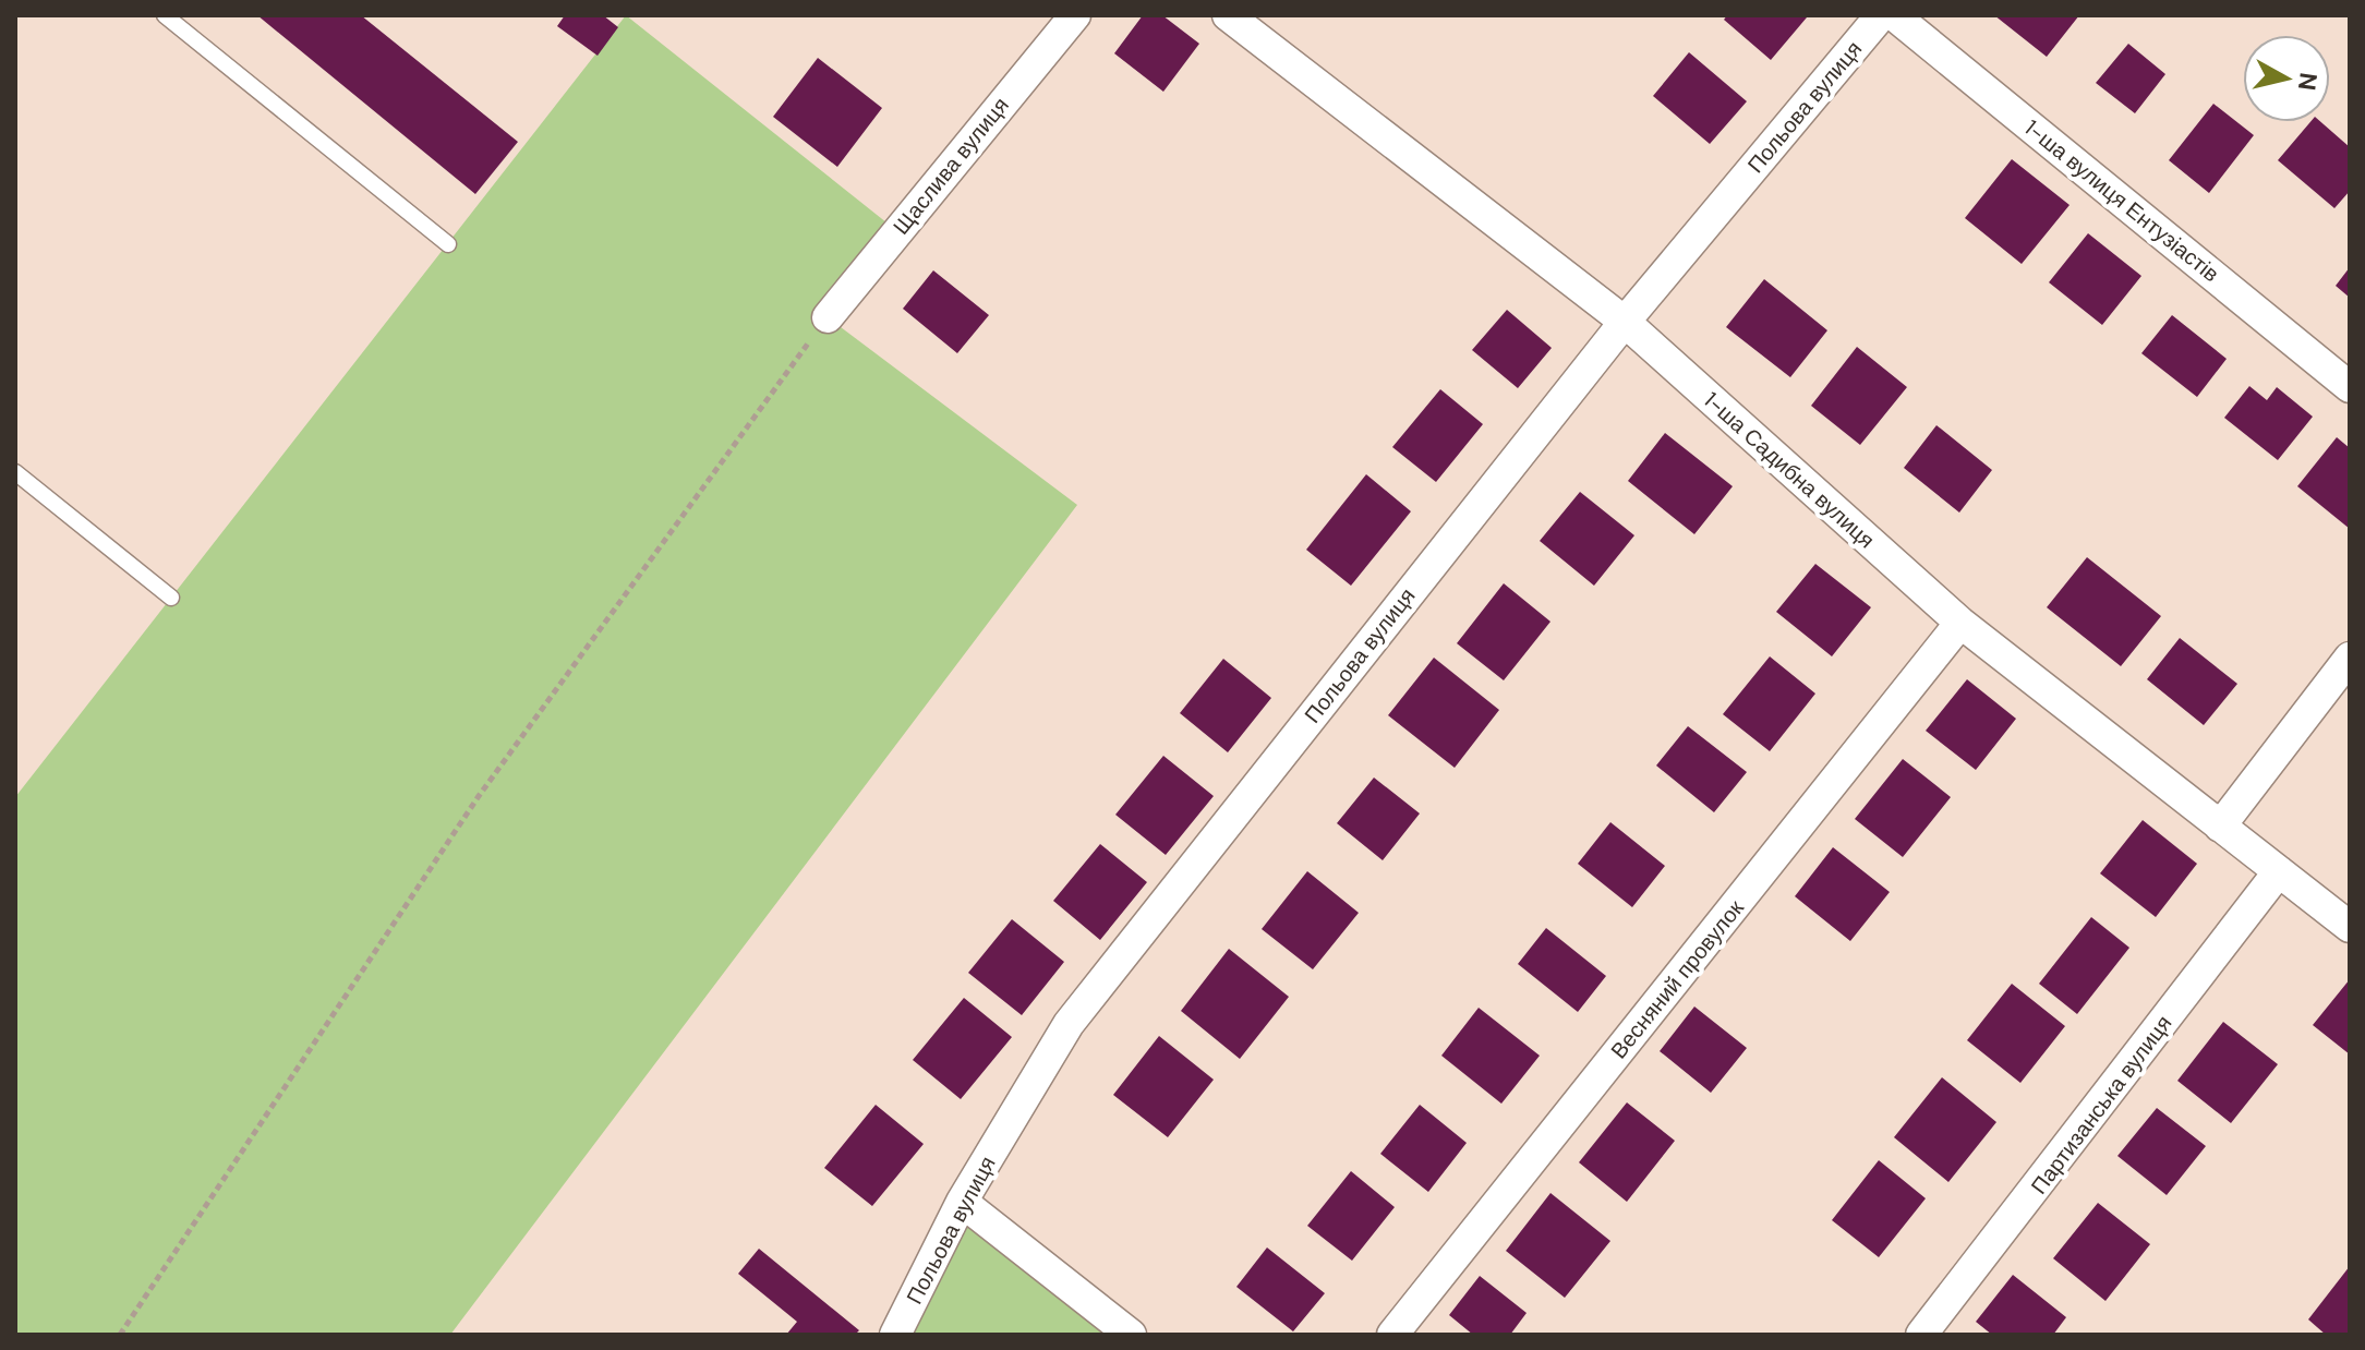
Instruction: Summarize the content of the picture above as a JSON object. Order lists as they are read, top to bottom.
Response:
{
  "streets": {
    "street": [
      "Польова вулиця",
      "Щаслива вулиця",
      "1-ша вулиця Ентузіастів",
      "1-ша Садибна вулиця",
      "Весняний провулок",
      "Партизанська вулиця"
    ]
  },
  "crossings": [
    ["Польова вулиця", "1-ша Садибна вулиця"],
    ["1-ша Садибна вулиця", "Весняний провулок"],
    ["1-ша Садибна вулиця", "Партизанська вулиця"]
  ],
  "north": "right"
}
